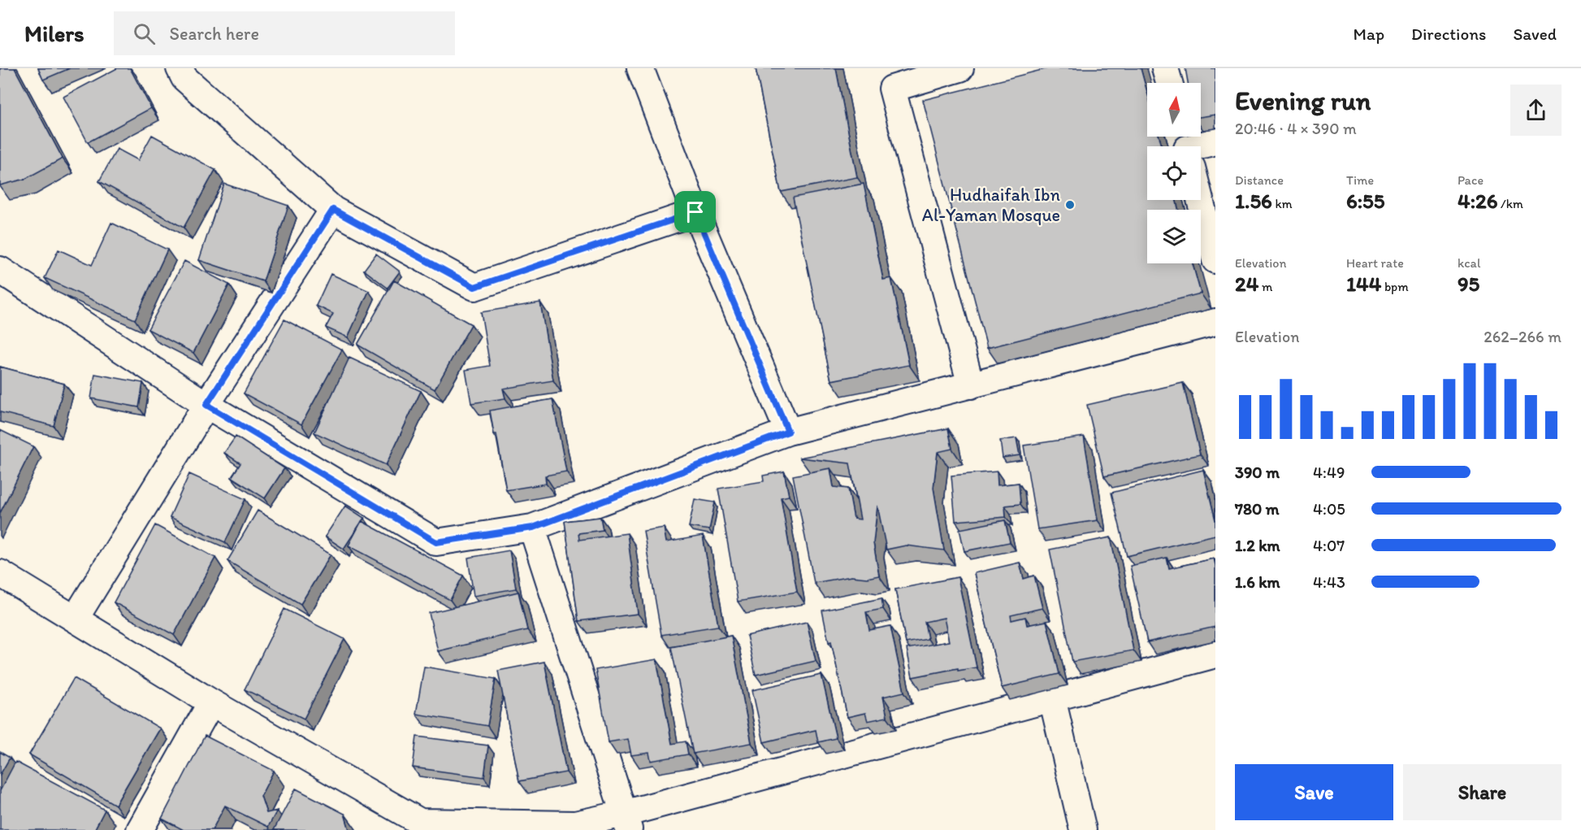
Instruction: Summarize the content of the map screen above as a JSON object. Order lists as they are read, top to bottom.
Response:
{
  "places": ["Hudhaifah Ibn Al-Yaman Mosque"],
  "north": "top",
  "page": {
    "header": "Milers",
    "search": "Search here",
    "nav": ["Map", "Directions", "Saved"],
    "heading": ["Evening run", "20:46 · 4 × 390 m"],
    "stats": [
      ["Distance", "1.56 km"],
      ["Time", "6:55"],
      ["Pace", "4:26 /km"],
      ["Elevation", "24 m"],
      ["Heart rate", "144 bpm"],
      ["kcal", "95"]
    ],
    "chart": ["Elevation", "262–266 m"],
    "list": [
      {
        "name": "390 m",
        "note": "4:49"
      },
      {
        "name": "780 m",
        "note": "4:05"
      },
      {
        "name": "1.2 km",
        "note": "4:07"
      },
      {
        "name": "1.6 km",
        "note": "4:43"
      }
    ],
    "buttons": ["Save", "Share"]
  }
}
